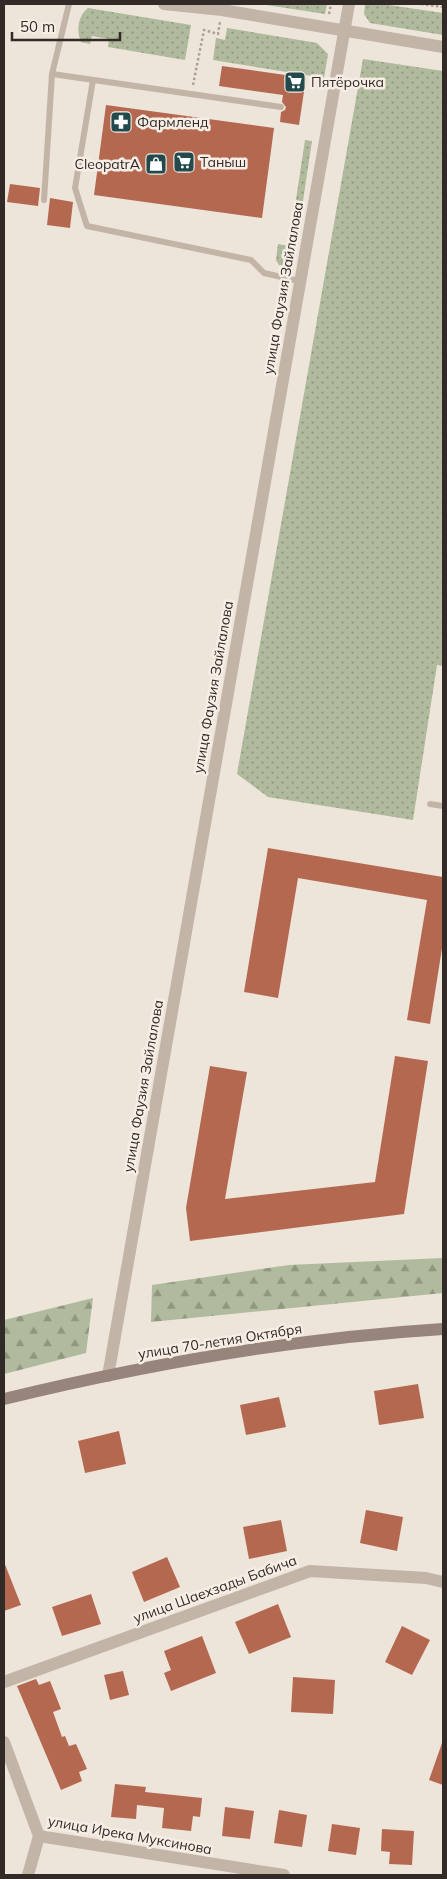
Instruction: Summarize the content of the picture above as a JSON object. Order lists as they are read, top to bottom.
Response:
{
  "streets": {
    "main road": ["улица 70-летия Октября"],
    "street": ["улица Фаузия Зайлалова", "улица Шаехзады Бабича", "улица Ирека Муксинова"]
  },
  "crossings": [
    ["улица Фаузия Зайлалова", "улица 70-летия Октября"]
  ],
  "places": {
    "supermarket": ["Пятёрочка", "Таныш"],
    "pharmacy": ["Фармленд"],
    "shop": ["CleopatrA"]
  },
  "scale_bar": "50 m"
}
